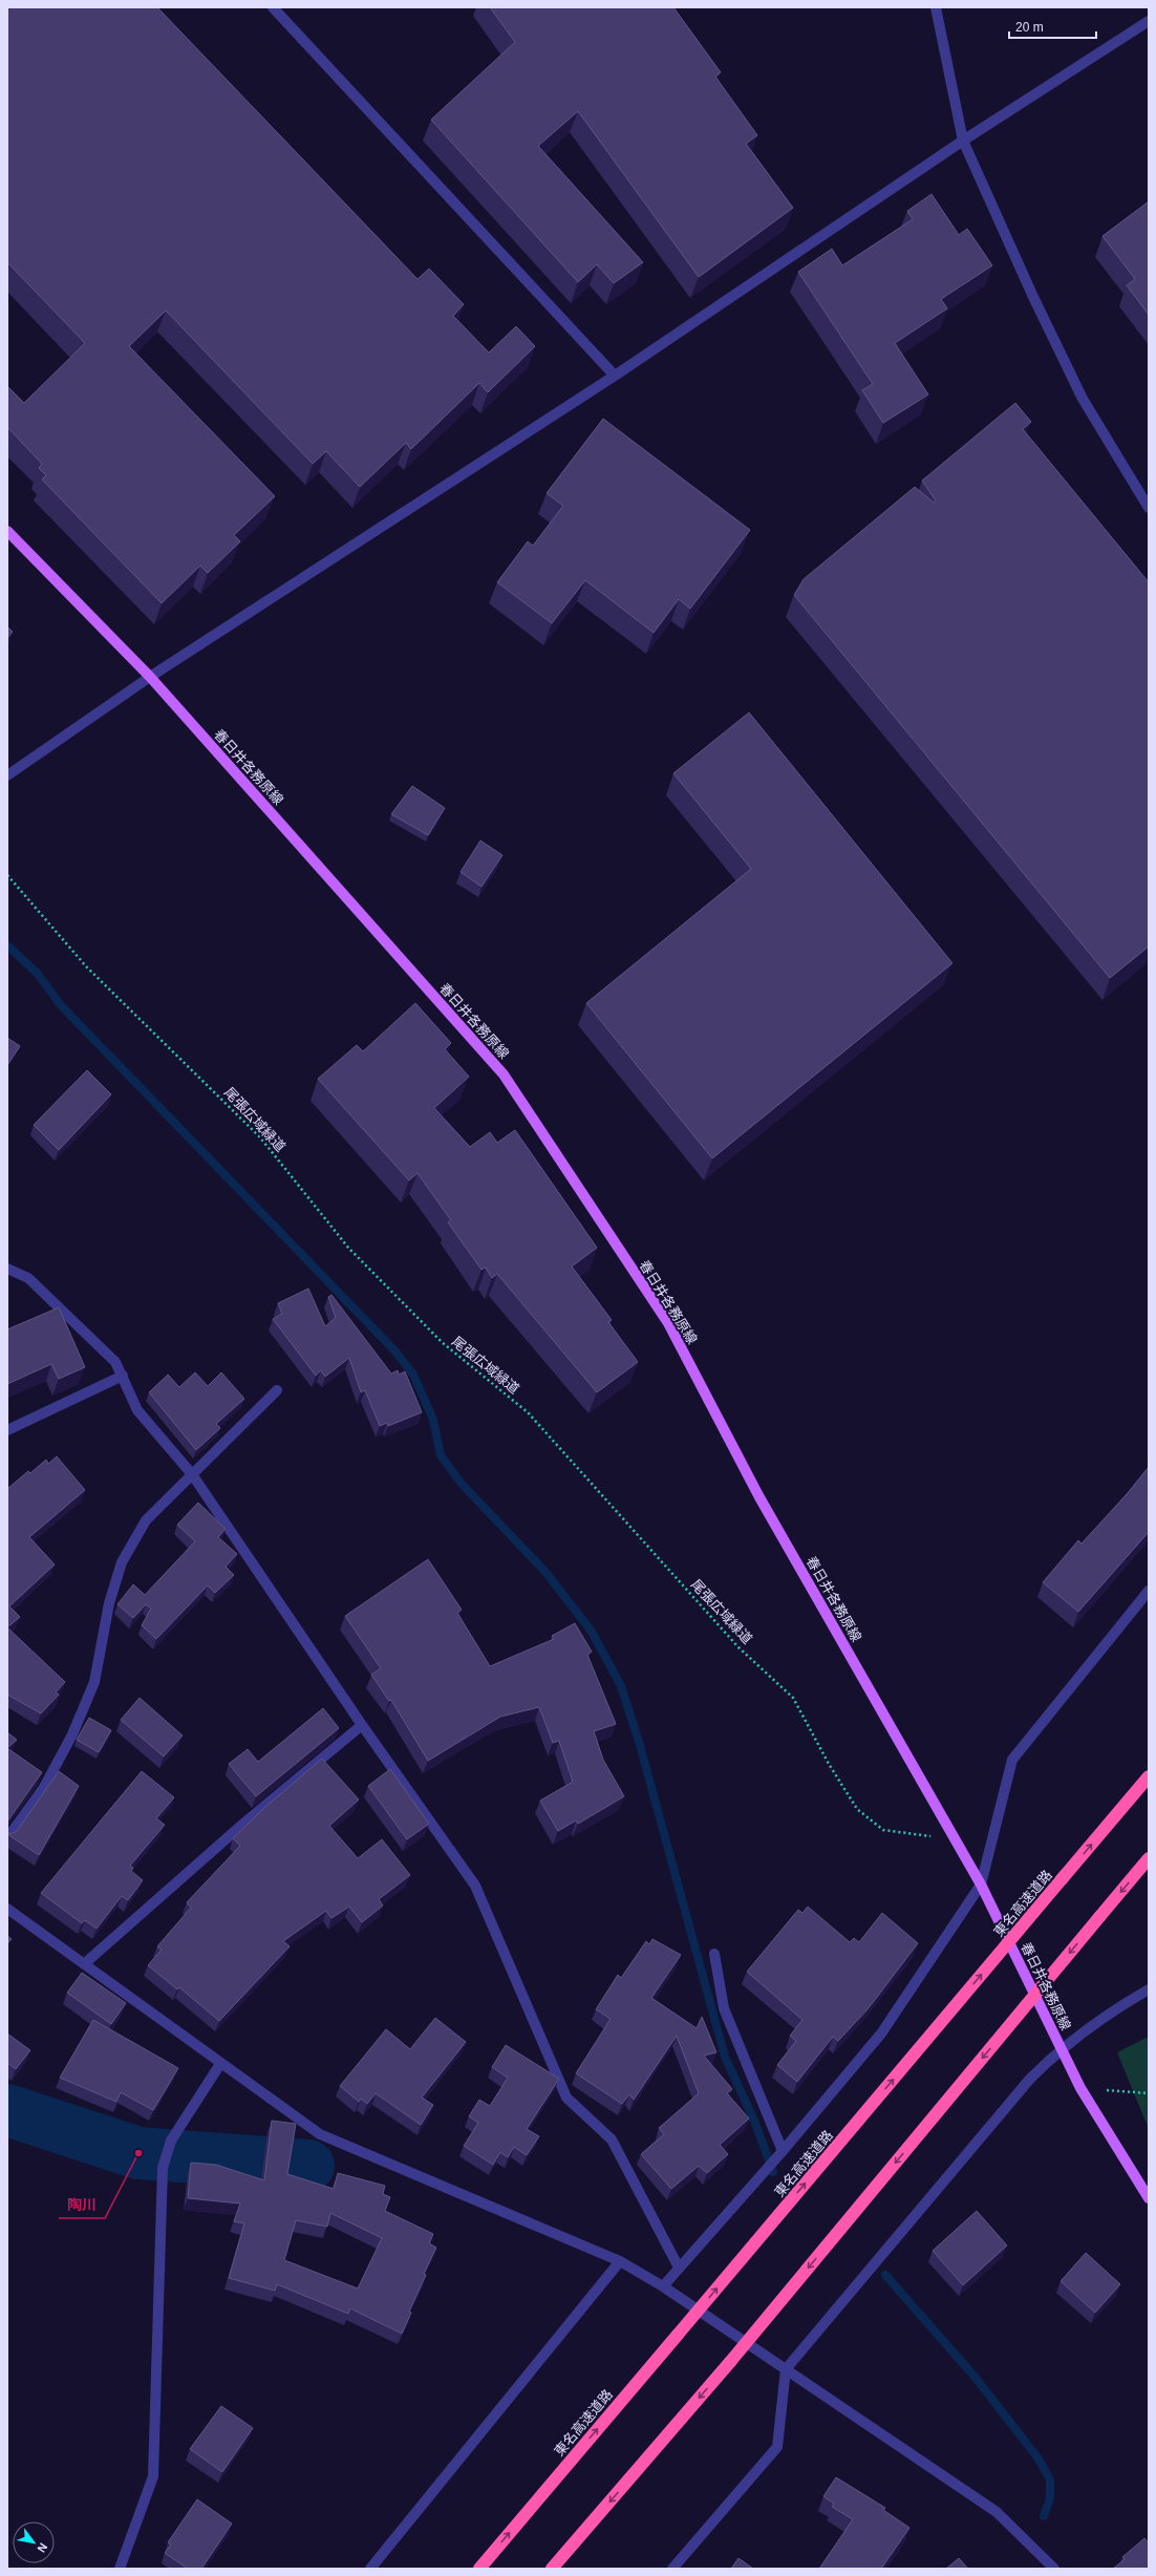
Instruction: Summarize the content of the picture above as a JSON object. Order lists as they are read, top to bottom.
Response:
{
  "streets": {
    "highway": ["東名高速道路"],
    "main road": ["春日井各務原線"],
    "path": ["尾張広域緑道"]
  },
  "crossings": [
    ["春日井各務原線", "尾張広域緑道"]
  ],
  "places": ["陶川"],
  "scale_bar": "20 m",
  "north": "bottom right"
}
